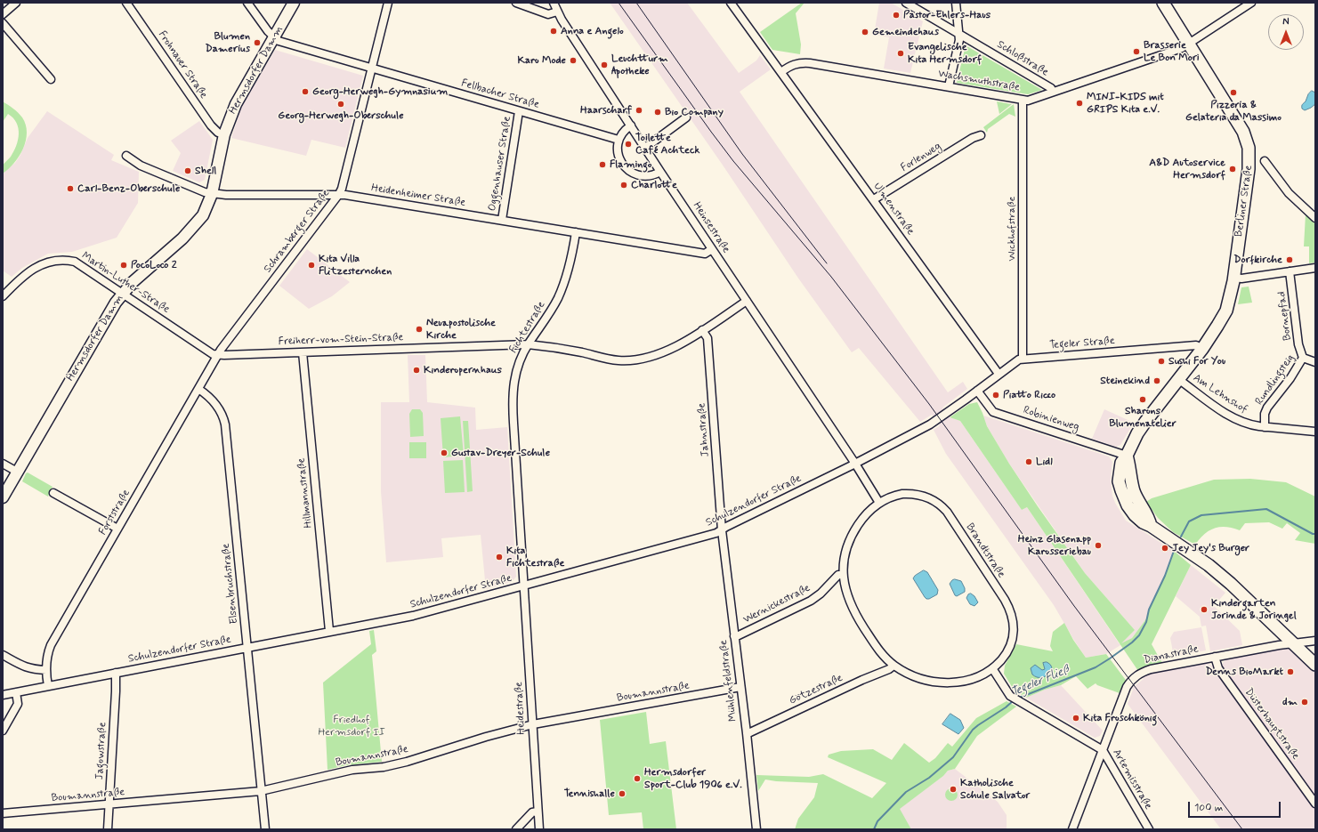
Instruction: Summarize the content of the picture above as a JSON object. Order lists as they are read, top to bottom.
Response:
{
  "streets": {
    "main road": ["Hermsdorfer Damm", "Berliner Straße"],
    "street": [
      "Schloßstraße",
      "Frohnauer Straße",
      "Wachsmuthstraße",
      "Fellbacher Straße",
      "Forlenweg",
      "Oggenhauser Straße",
      "Heidenheimer Straße",
      "Ulmenstraße",
      "Heinsestraße",
      "Wickhofstraße",
      "Schramberger Straße",
      "Martin-Luther-Straße",
      "Bornepfad",
      "Fichtestraße",
      "Freiherr-vom-Stein-Straße",
      "Tegeler Straße",
      "Rundlingsteig",
      "Am Lehnshof",
      "Robinienweg",
      "Jahnstraße",
      "Hillmannstraße",
      "Schulzendorfer Straße",
      "Forststraße",
      "Brandtstraße",
      "Elsenbruchstraße",
      "Wernickestraße",
      "Dianastraße",
      "Mühlenfeldstraße",
      "Götzestraße",
      "Boumannstraße",
      "Heidestraße",
      "Düsterhauptstraße",
      "Jagowstraße",
      "Artemisstraße"
    ]
  },
  "crossings": [
    ["Schloßstraße", "Wachsmuthstraße"],
    ["Frohnauer Straße", "Hermsdorfer Damm"],
    ["Hermsdorfer Damm", "Fellbacher Straße"],
    ["Hermsdorfer Damm", "Heidenheimer Straße"],
    ["Hermsdorfer Damm", "Martin-Luther-Straße"],
    ["Wachsmuthstraße", "Berliner Straße"],
    ["Wachsmuthstraße", "Ulmenstraße"],
    ["Wachsmuthstraße", "Wickhofstraße"],
    ["Fellbacher Straße", "Oggenhauser Straße"],
    ["Fellbacher Straße", "Schramberger Straße"],
    ["Forlenweg", "Ulmenstraße"],
    ["Oggenhauser Straße", "Heidenheimer Straße"],
    ["Heidenheimer Straße", "Heinsestraße"],
    ["Heidenheimer Straße", "Schramberger Straße"],
    ["Heidenheimer Straße", "Fichtestraße"],
    ["Berliner Straße", "Tegeler Straße"],
    ["Berliner Straße", "Am Lehnshof"],
    ["Berliner Straße", "Robinienweg"],
    ["Ulmenstraße", "Tegeler Straße"],
    ["Heinsestraße", "Freiherr-vom-Stein-Straße"],
    ["Heinsestraße", "Schulzendorfer Straße"],
    ["Wickhofstraße", "Tegeler Straße"],
    ["Schramberger Straße", "Martin-Luther-Straße"],
    ["Schramberger Straße", "Freiherr-vom-Stein-Straße"],
    ["Schramberger Straße", "Forststraße"],
    ["Martin-Luther-Straße", "Freiherr-vom-Stein-Straße"],
    ["Martin-Luther-Straße", "Forststraße"],
    ["Bornepfad", "Rundlingsteig"],
    ["Fichtestraße", "Freiherr-vom-Stein-Straße"],
    ["Fichtestraße", "Schulzendorfer Straße"],
    ["Fichtestraße", "Heidestraße"],
    ["Freiherr-vom-Stein-Straße", "Jahnstraße"],
    ["Freiherr-vom-Stein-Straße", "Hillmannstraße"],
    ["Freiherr-vom-Stein-Straße", "Forststraße"],
    ["Tegeler Straße", "Robinienweg"],
    ["Tegeler Straße", "Schulzendorfer Straße"],
    ["Rundlingsteig", "Am Lehnshof"],
    ["Robinienweg", "Schulzendorfer Straße"],
    ["Jahnstraße", "Schulzendorfer Straße"],
    ["Jahnstraße", "Mühlenfeldstraße"],
    ["Hillmannstraße", "Schulzendorfer Straße"],
    ["Schulzendorfer Straße", "Forststraße"],
    ["Schulzendorfer Straße", "Elsenbruchstraße"],
    ["Schulzendorfer Straße", "Mühlenfeldstraße"],
    ["Schulzendorfer Straße", "Heidestraße"],
    ["Schulzendorfer Straße", "Jagowstraße"],
    ["Forststraße", "Elsenbruchstraße"],
    ["Brandtstraße", "Wernickestraße"],
    ["Brandtstraße", "Götzestraße"],
    ["Brandtstraße", "Artemisstraße"],
    ["Elsenbruchstraße", "Boumannstraße"],
    ["Wernickestraße", "Mühlenfeldstraße"],
    ["Dianastraße", "Düsterhauptstraße"],
    ["Dianastraße", "Artemisstraße"],
    ["Mühlenfeldstraße", "Götzestraße"],
    ["Mühlenfeldstraße", "Boumannstraße"],
    ["Boumannstraße", "Heidestraße"],
    ["Boumannstraße", "Jagowstraße"]
  ],
  "water": ["Tegeler Fließ"],
  "parks": ["Friedhof Hermsdorf II"],
  "places": [
    "Pastor-Ehlers-Haus",
    "Anna e Angelo",
    "Gemeindehaus",
    "Blumen Damerius",
    "Brasserie Le Bon Mori",
    "Evangelische Kita Hermsdorf",
    "Karo Mode",
    "Leuchtturm Apotheke",
    "Georg-Herwegh-Gymnasium",
    "Pizzeria & Gelateria da Massimo",
    "MINI-KIDS mit GRIPS Kita e.V.",
    "Georg-Herwegh-Oberschule",
    "Haarscharf",
    "Bio Company",
    "Toilette Café Achteck",
    "Flamingo",
    "A&D Autoservice Hermsdorf",
    "Shell",
    "Charlotte",
    "Carl-Benz-Oberschule",
    "Dorfkirche",
    "PocoLoco 2",
    "Kita Villa Flitzesternchen",
    "Neuapostolische Kirche",
    "Sushi For You",
    "Kinderopernhaus",
    "Steinekind",
    "Piatto Ricco",
    "Sharons Blumenatelier",
    "Gustav-Dreyer-Schule",
    "Lidl",
    "Heinz Glasenapp Karosseriebau",
    "Jey Jey's Burger",
    "Kita Fichtestraße",
    "Kindergarten Jorinde & Joringel",
    "Denns BioMarkt",
    "dm",
    "Kita Froschkönig",
    "Hermsdorfer Sport-Club 1906 e.V.",
    "Katholische Schule Salvator",
    "Tennishalle"
  ],
  "scale_bar": "100 m",
  "north": "top"
}
